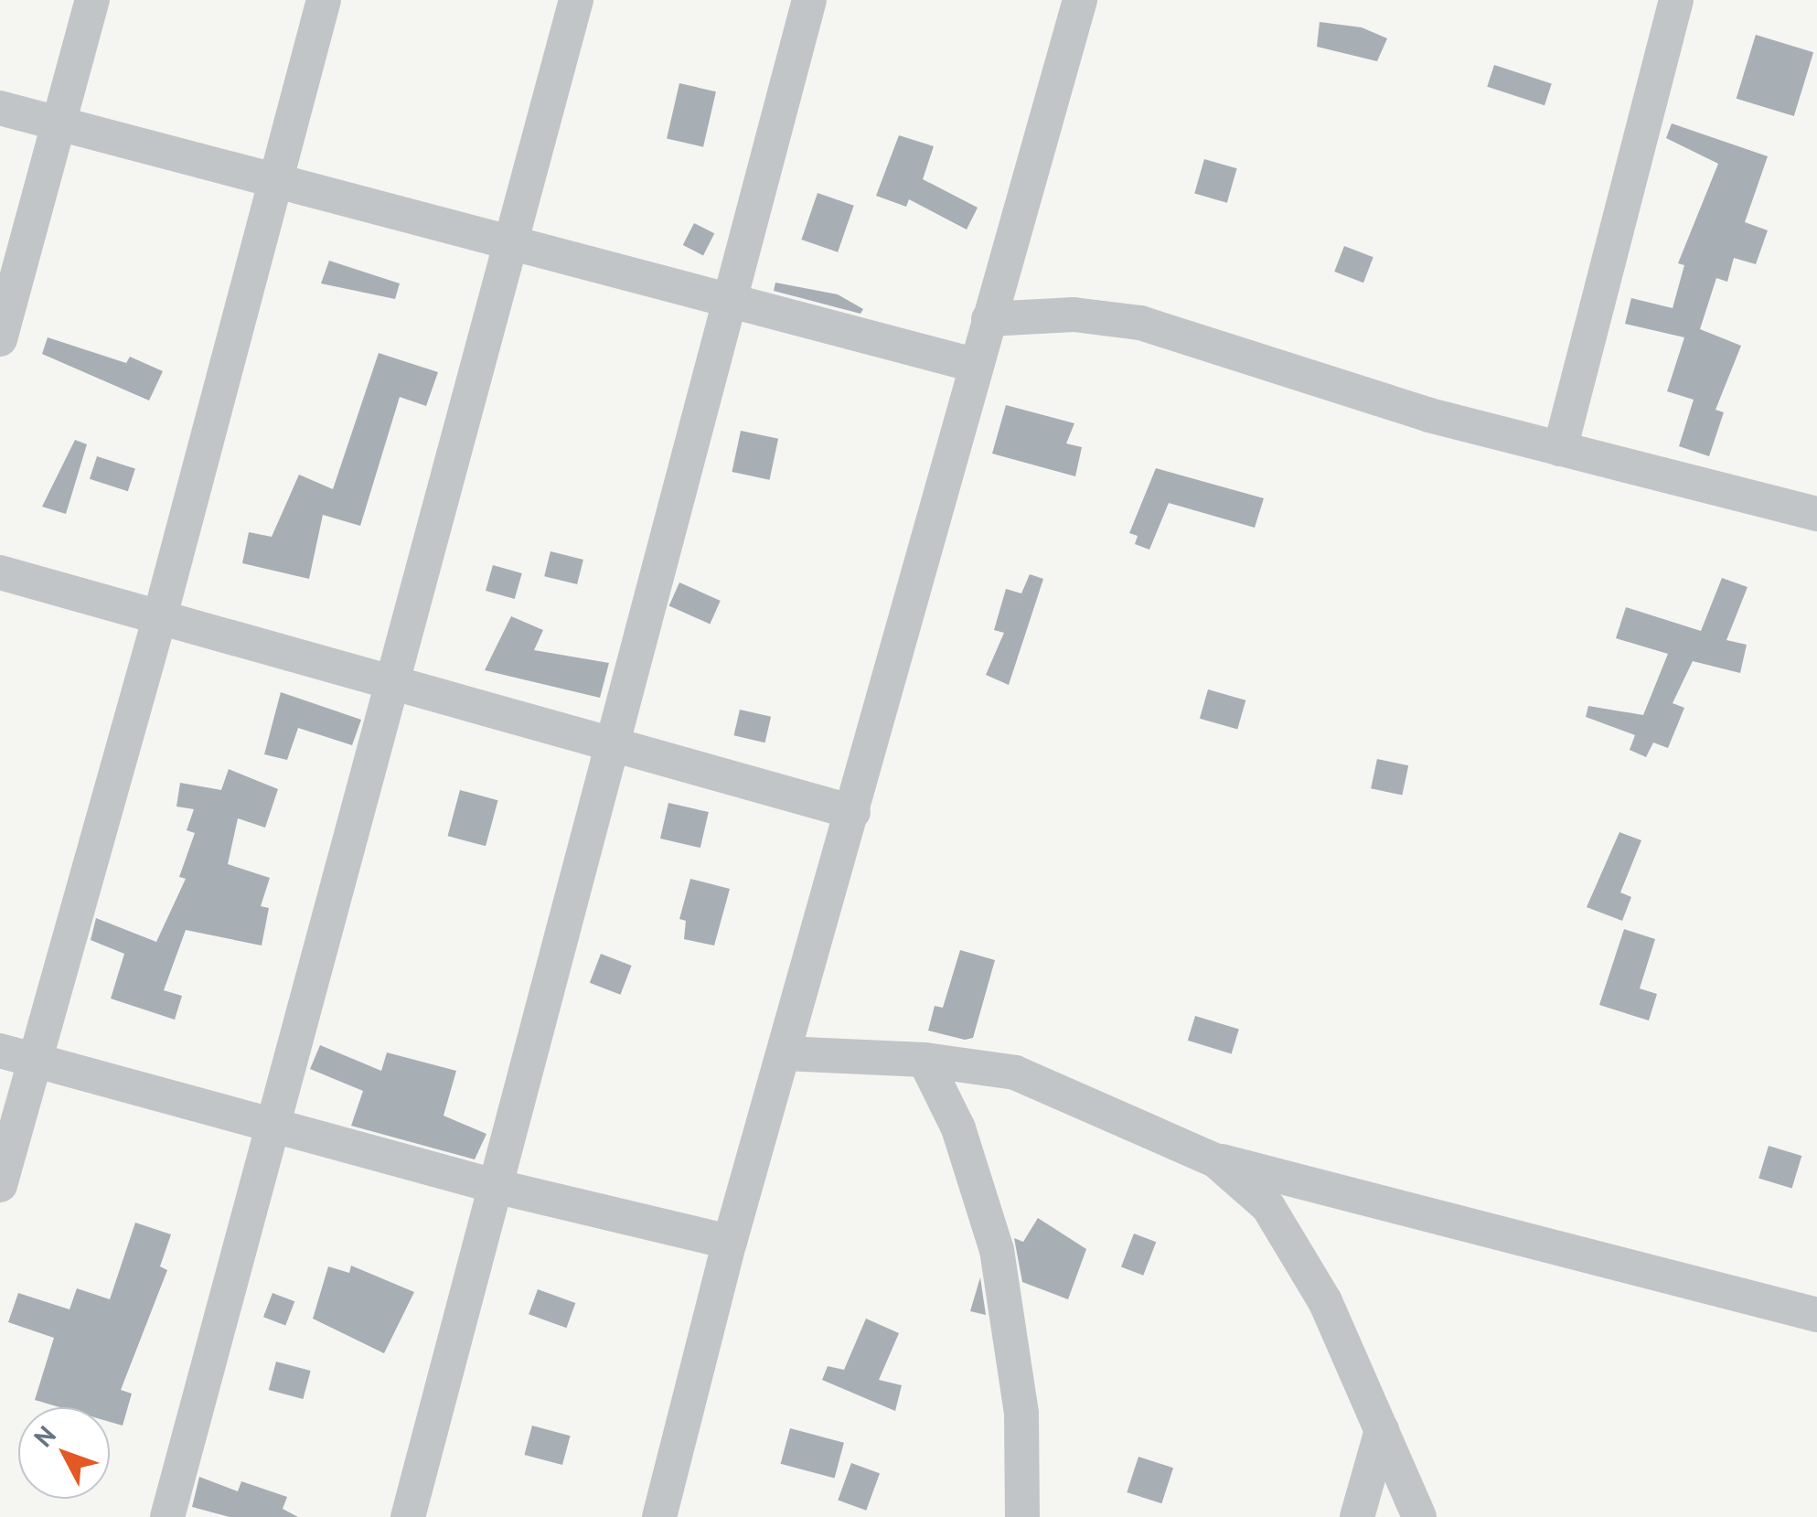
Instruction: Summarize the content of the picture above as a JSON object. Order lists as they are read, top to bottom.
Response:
{
  "north": "top left"
}
